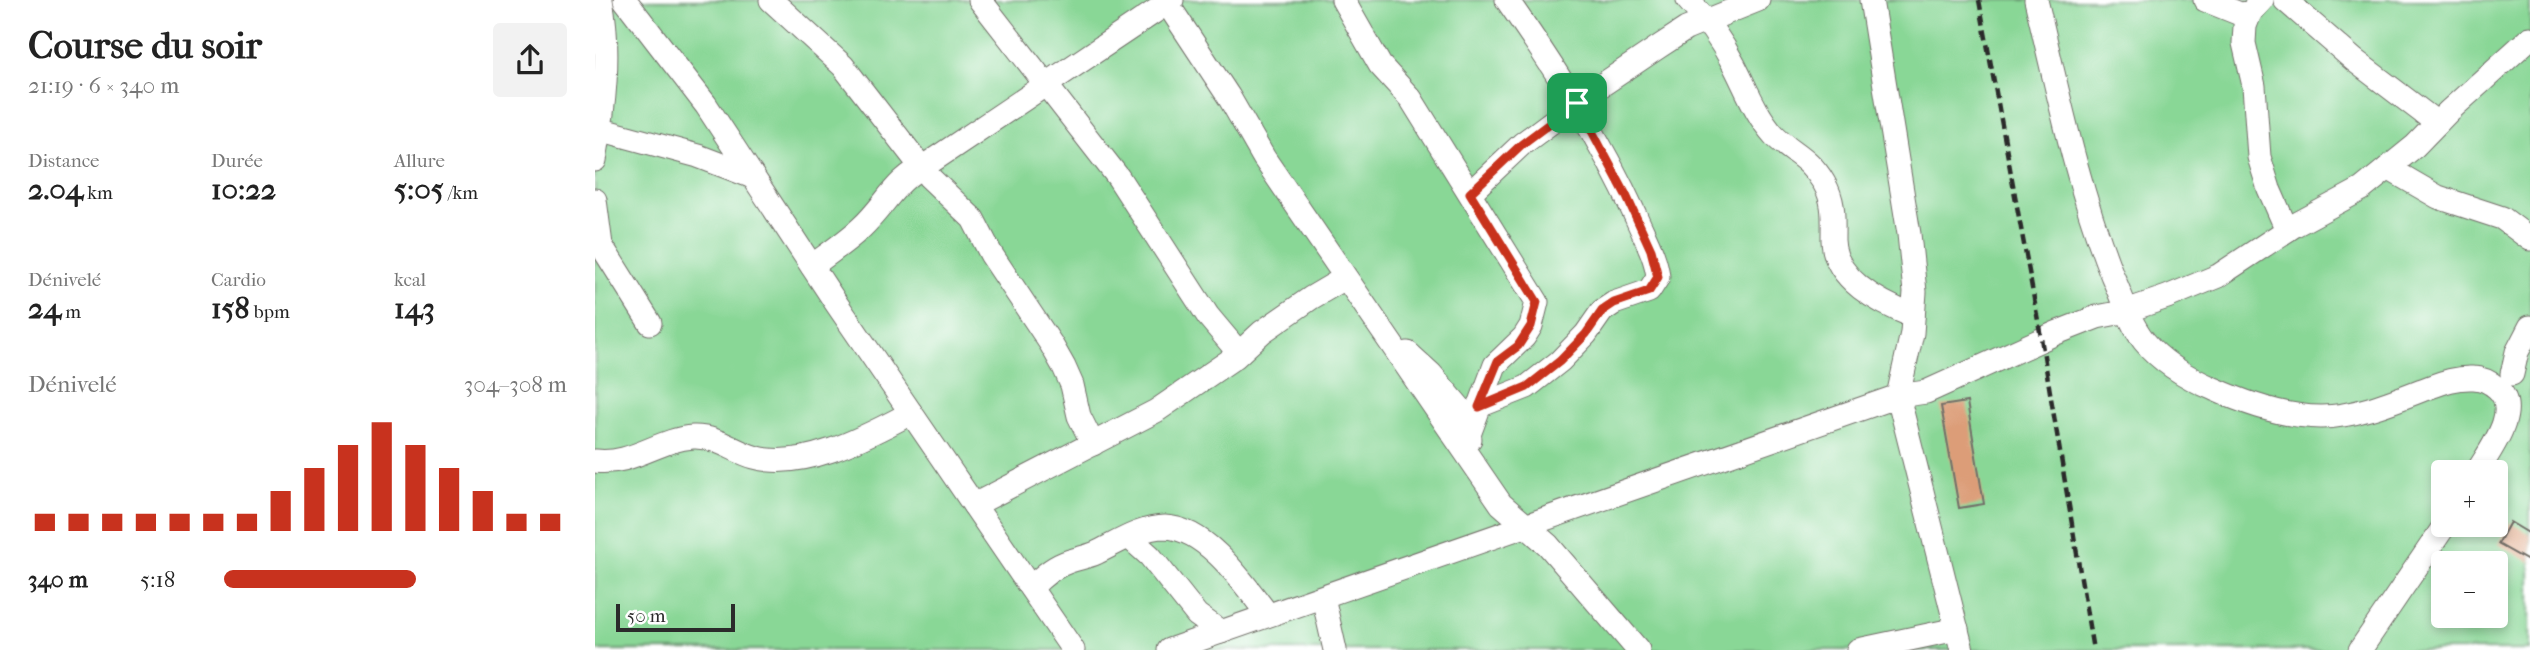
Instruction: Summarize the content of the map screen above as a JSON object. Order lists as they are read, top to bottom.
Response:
{
  "scale_bar": "50 m",
  "page": {
    "heading": ["Course du soir", "21:19 · 6 × 340 m"],
    "stats": [
      ["Distance", "2.04 km"],
      ["Durée", "10:22"],
      ["Allure", "5:05 /km"],
      ["Dénivelé", "24 m"],
      ["Cardio", "158 bpm"],
      ["kcal", "143"]
    ],
    "chart": ["Dénivelé", "304–308 m"],
    "map_buttons": ["+", "−"],
    "list": [
      {
        "name": "340 m",
        "note": "5:18"
      }
    ],
    "scale": "50 m"
  }
}
